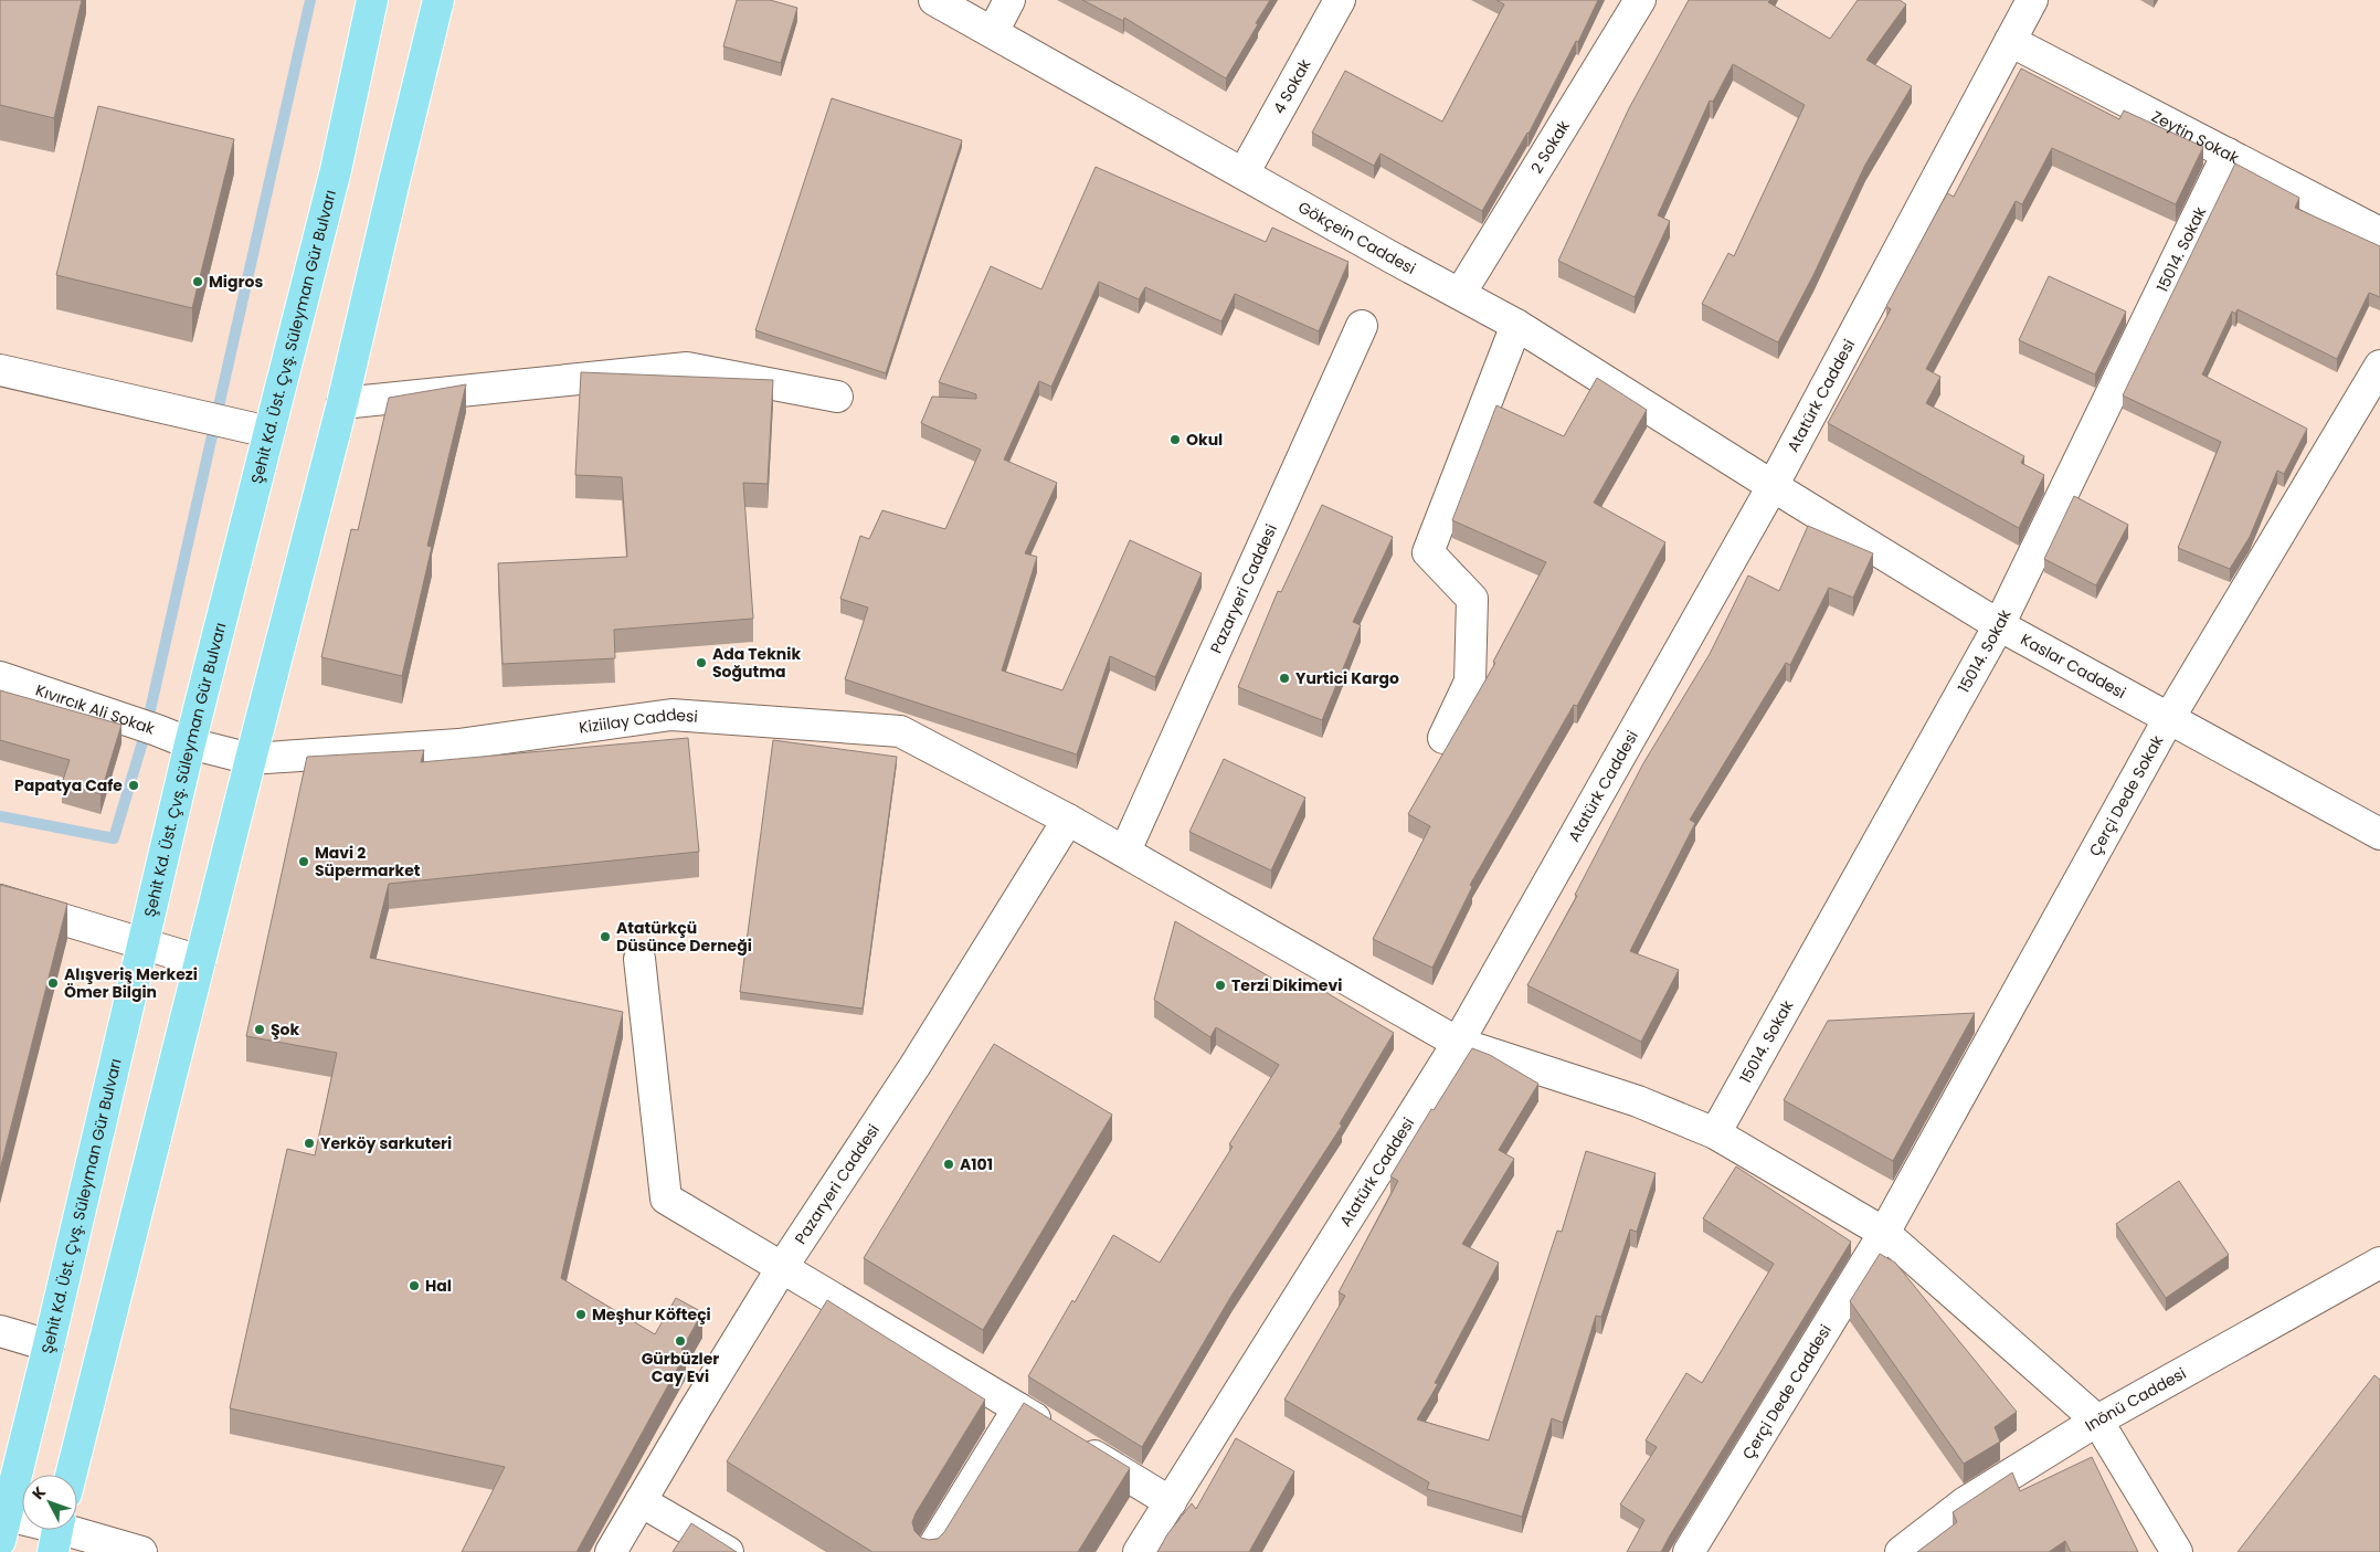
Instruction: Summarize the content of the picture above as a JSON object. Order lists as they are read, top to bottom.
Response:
{
  "streets": {
    "main road": ["Şehit Kd. Üst. Çvş. Süleyman Gür Bulvarı"],
    "street": [
      "4 Sokak",
      "Zeytin Sokak",
      "2 Sokak",
      "Gökçein Caddesi",
      "15014. Sokak",
      "Atatürk Caddesi",
      "Pazaryeri Caddesi",
      "Kaslar Caddesi",
      "Kıvırcık Ali Sokak",
      "Kiziilay Caddesi",
      "Çerçi Dede Sokak",
      "Çerçi Dede Caddesi",
      "Inönü Caddesi"
    ]
  },
  "crossings": [
    ["4 Sokak", "Gökçein Caddesi"],
    ["Zeytin Sokak", "15014. Sokak"],
    ["Zeytin Sokak", "Atatürk Caddesi"],
    ["2 Sokak", "Gökçein Caddesi"],
    ["Gökçein Caddesi", "Atatürk Caddesi"],
    ["Gökçein Caddesi", "Kaslar Caddesi"],
    ["15014. Sokak", "Kaslar Caddesi"],
    ["15014. Sokak", "Kiziilay Caddesi"],
    ["Şehit Kd. Üst. Çvş. Süleyman Gür Bulvarı", "Kıvırcık Ali Sokak"],
    ["Şehit Kd. Üst. Çvş. Süleyman Gür Bulvarı", "Kiziilay Caddesi"],
    ["Atatürk Caddesi", "Kaslar Caddesi"],
    ["Atatürk Caddesi", "Kiziilay Caddesi"],
    ["Pazaryeri Caddesi", "Kiziilay Caddesi"],
    ["Kaslar Caddesi", "Çerçi Dede Sokak"],
    ["Kıvırcık Ali Sokak", "Kiziilay Caddesi"],
    ["Kiziilay Caddesi", "Çerçi Dede Sokak"],
    ["Kiziilay Caddesi", "Çerçi Dede Caddesi"],
    ["Kiziilay Caddesi", "Inönü Caddesi"],
    ["Çerçi Dede Sokak", "Çerçi Dede Caddesi"]
  ],
  "places": [
    "Migros",
    "Okul",
    "Ada Teknik Soğutma",
    "Yurtici Kargo",
    "Papatya Cafe",
    "Mavi 2 Süpermarket",
    "Atatürkçü Düsünce Derneği",
    "Alışveriş Merkezi Ömer Bilgin",
    "Terzi Dikimevi",
    "Şok",
    "Yerköy sarkuteri",
    "A101",
    "Hal",
    "Meşhur Köfteçi",
    "Gürbüzler Cay Evi"
  ],
  "north": "top left"
}
